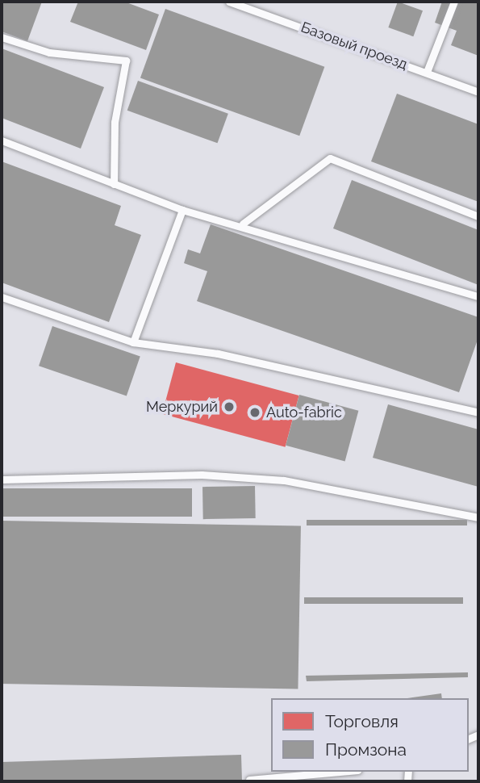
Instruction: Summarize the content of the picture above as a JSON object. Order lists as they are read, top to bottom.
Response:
{
  "streets": {
    "lane": ["Базовый проезд"]
  },
  "places": ["Меркурий", "Auto-fabric"],
  "legend": ["Торговля", "Промзона"]
}
